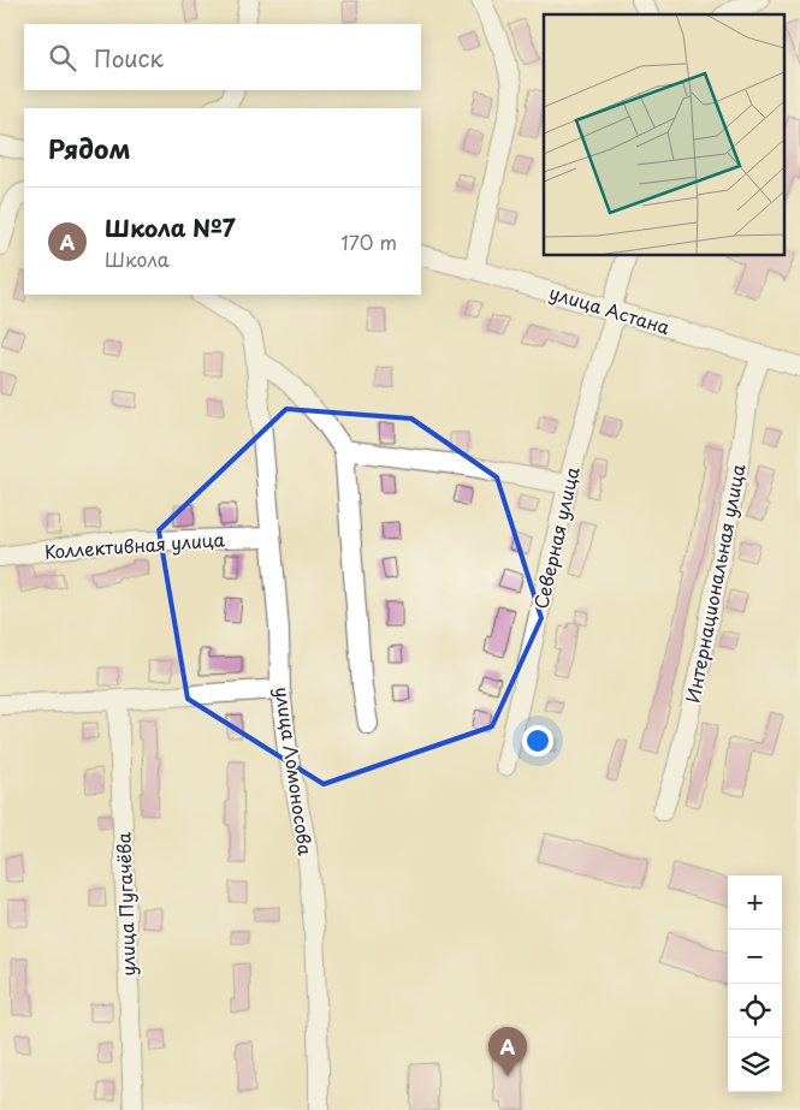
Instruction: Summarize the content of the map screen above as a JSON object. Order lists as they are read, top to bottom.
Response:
{
  "streets": {
    "street": [
      "улица Астана",
      "Северная улица",
      "Коллективная улица",
      "Интернациональная улица",
      "улица Ломоносова",
      "улица Пугачёва"
    ]
  },
  "crossings": [
    ["улица Астана", "Северная улица"],
    ["улица Астана", "Интернациональная улица"],
    ["Коллективная улица", "улица Ломоносова"]
  ],
  "page": {
    "search": "Поиск",
    "heading": "Рядом",
    "list": [
      {
        "mark": "A",
        "name": "Школа №7",
        "note": "Школа",
        "value": "170 m"
      }
    ],
    "map_buttons": ["+", "−"],
    "pins": "A"
  }
}
